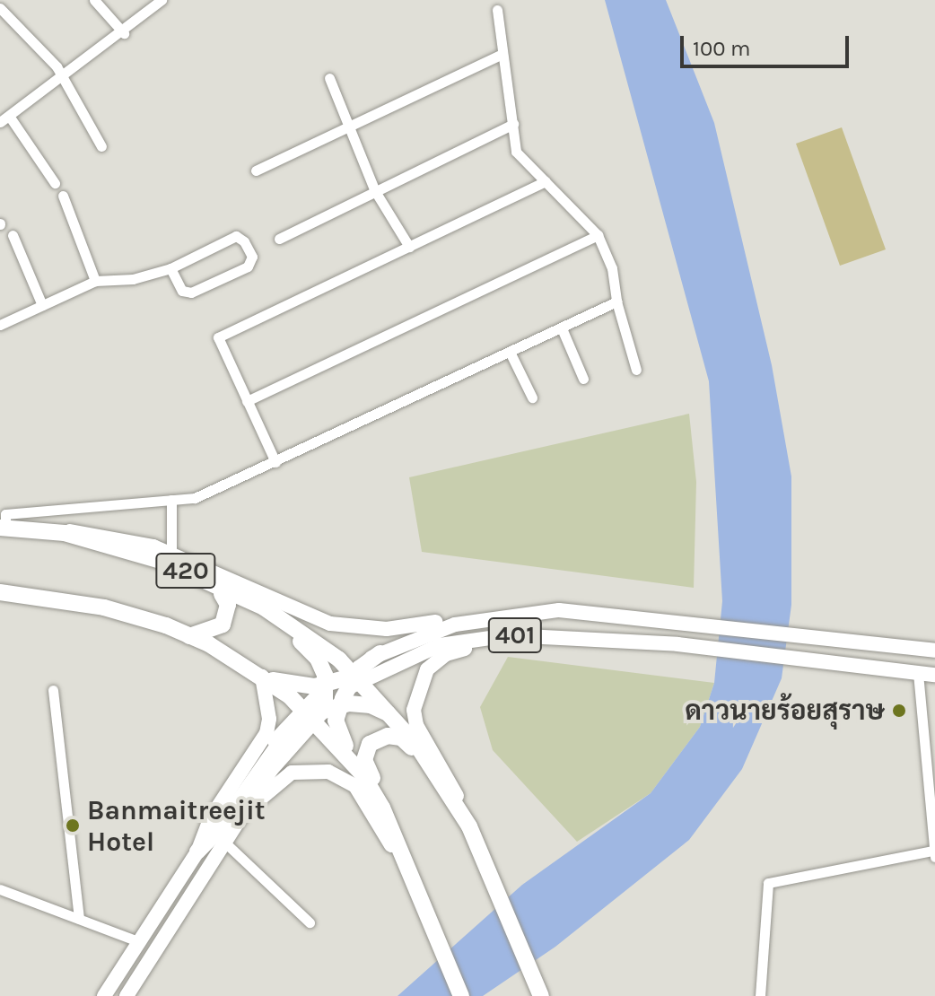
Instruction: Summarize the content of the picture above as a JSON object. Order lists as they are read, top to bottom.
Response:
{
  "streets": {
    "highway": ["420"],
    "main road": ["401"]
  },
  "crossings": [
    ["420", "401"]
  ],
  "places": ["ดาวนายร้อยสุราษ", "Banmaitreejit Hotel"],
  "scale_bar": "100 m"
}
